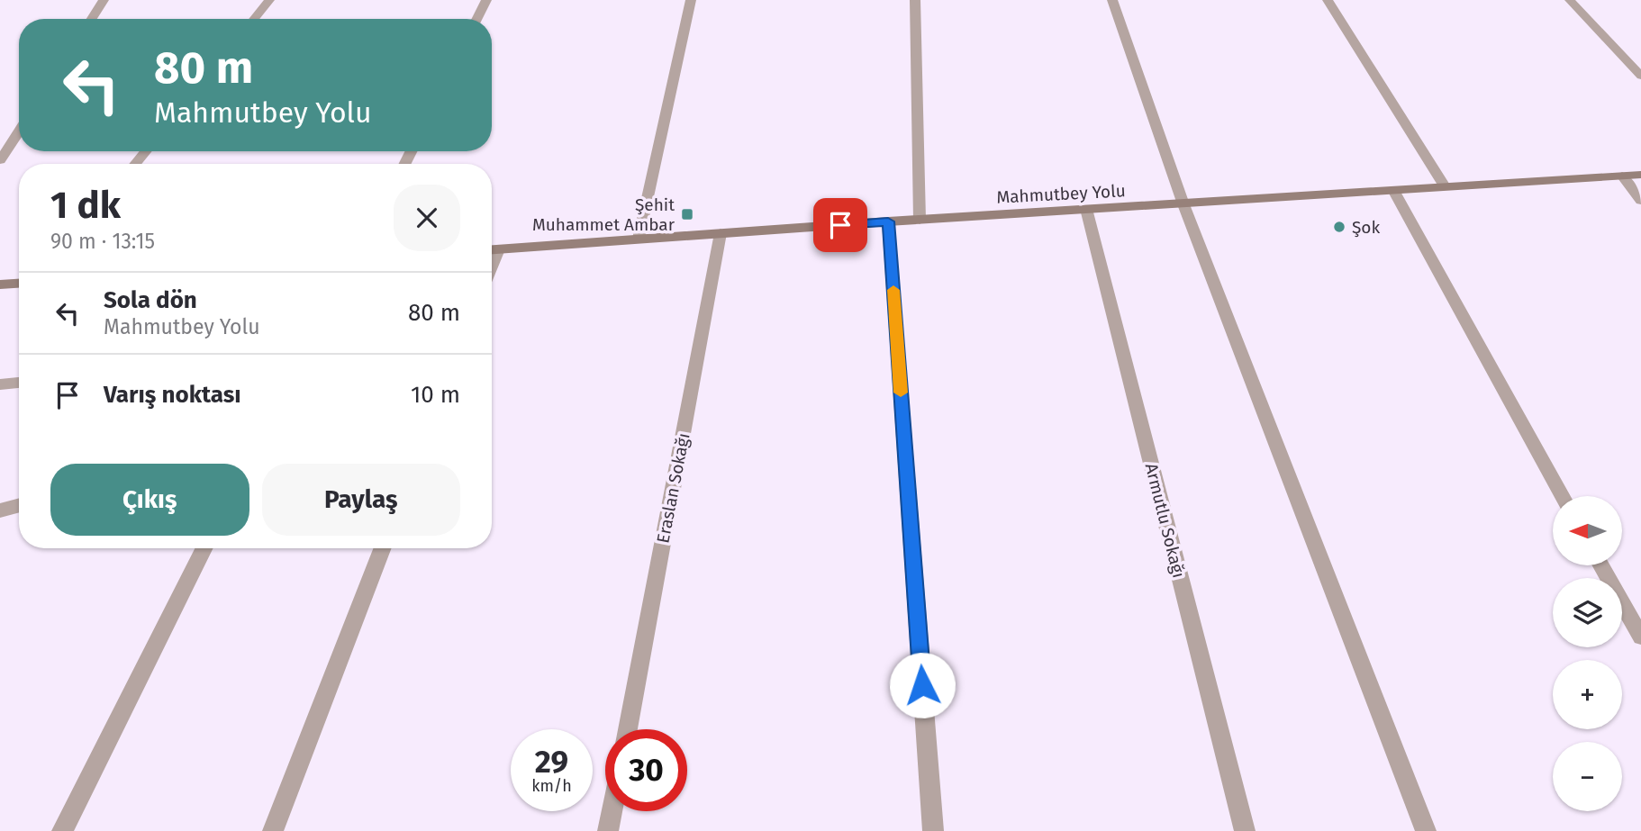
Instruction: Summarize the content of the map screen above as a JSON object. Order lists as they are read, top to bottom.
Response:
{
  "streets": {
    "main road": ["Mahmutbey Yolu"],
    "street": ["Eraslan Sokağı", "Armutlu Sokağı"]
  },
  "crossings": [
    ["Mahmutbey Yolu", "Eraslan Sokağı"],
    ["Mahmutbey Yolu", "Armutlu Sokağı"]
  ],
  "places": {
    "transit": ["Şehit Muhammet Ambar"],
    "other": ["Şok"]
  },
  "north": "left",
  "page": {
    "turn": ["80 m", "Mahmutbey Yolu"],
    "heading": ["1 dk", "90 m · 13:15"],
    "list": [
      {
        "name": "Sola dön",
        "note": "Mahmutbey Yolu",
        "value": "80 m"
      },
      {
        "name": "Varış noktası",
        "value": "10 m"
      }
    ],
    "buttons": ["Çıkış", "Paylaş"],
    "map_buttons": ["+", "−"],
    "speed": "29 km/h",
    "limit": "30"
  }
}
